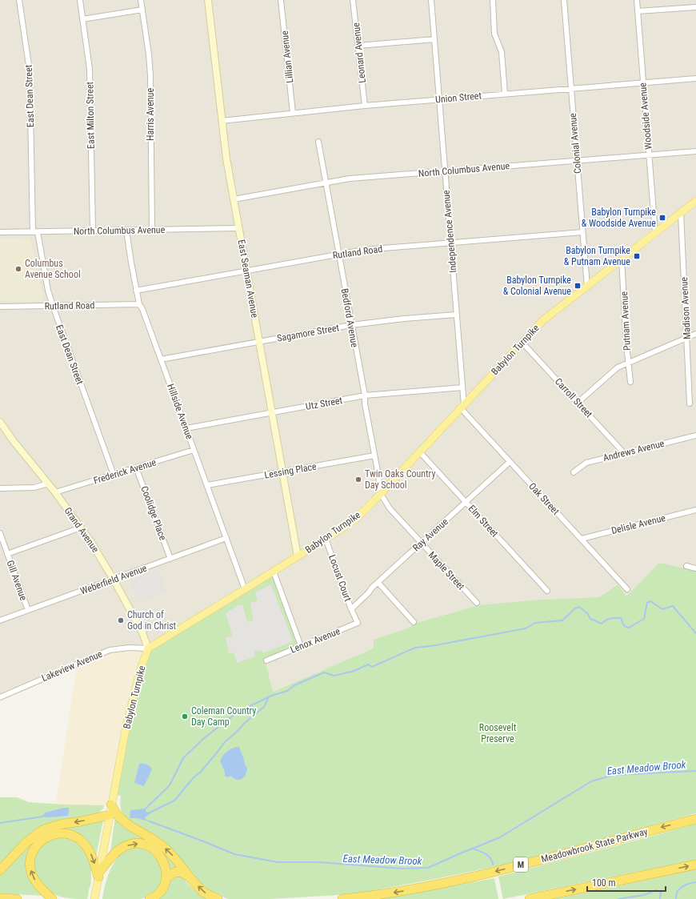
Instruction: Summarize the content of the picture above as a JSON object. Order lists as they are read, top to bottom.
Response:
{
  "streets": {
    "highway": ["Meadowbrook State Parkway", "M"],
    "main road": ["East Seaman Avenue", "Babylon Turnpike", "Grand Avenue"],
    "street": [
      "Leonard Avenue",
      "Lillian Avenue",
      "East Dean Street",
      "Union Street",
      "Harris Avenue",
      "East Milton Street",
      "Woodside Avenue",
      "Colonial Avenue",
      "North Columbus Avenue",
      "Independence Avenue",
      "Rutland Road",
      "Madison Avenue",
      "Bedford Avenue",
      "Putnam Avenue",
      "Sagamore Street",
      "Carroll Street",
      "Utz Street",
      "Hillside Avenue",
      "Andrews Avenue",
      "Lessing Place",
      "Frederick Avenue",
      "Oak Street",
      "Coolidge Place",
      "Elm Street",
      "Delisle Avenue",
      "Ray Avenue",
      "Maple Street",
      "Locust Court",
      "Weberfield Avenue",
      "Gill Avenue",
      "Lenox Avenue",
      "Lakeview Avenue"
    ]
  },
  "crossings": [
    ["Leonard Avenue", "Union Street"],
    ["Lillian Avenue", "Union Street"],
    ["East Dean Street", "North Columbus Avenue"],
    ["East Dean Street", "Rutland Road"],
    ["East Dean Street", "Frederick Avenue"],
    ["Union Street", "Woodside Avenue"],
    ["Union Street", "Colonial Avenue"],
    ["Union Street", "Independence Avenue"],
    ["Union Street", "East Seaman Avenue"],
    ["Harris Avenue", "North Columbus Avenue"],
    ["East Milton Street", "North Columbus Avenue"],
    ["Woodside Avenue", "North Columbus Avenue"],
    ["Woodside Avenue", "Babylon Turnpike"],
    ["Colonial Avenue", "North Columbus Avenue"],
    ["Colonial Avenue", "Rutland Road"],
    ["Colonial Avenue", "Babylon Turnpike"],
    ["North Columbus Avenue", "Independence Avenue"],
    ["North Columbus Avenue", "East Seaman Avenue"],
    ["North Columbus Avenue", "Bedford Avenue"],
    ["North Columbus Avenue", "Hillside Avenue"],
    ["Independence Avenue", "Rutland Road"],
    ["Independence Avenue", "Sagamore Street"],
    ["Independence Avenue", "Babylon Turnpike"],
    ["Independence Avenue", "Utz Street"],
    ["Independence Avenue", "Oak Street"],
    ["Rutland Road", "East Seaman Avenue"],
    ["Rutland Road", "Bedford Avenue"],
    ["Rutland Road", "Hillside Avenue"],
    ["East Seaman Avenue", "Sagamore Street"],
    ["East Seaman Avenue", "Babylon Turnpike"],
    ["East Seaman Avenue", "Utz Street"],
    ["East Seaman Avenue", "Lessing Place"],
    ["Madison Avenue", "Babylon Turnpike"],
    ["Bedford Avenue", "Sagamore Street"],
    ["Bedford Avenue", "Babylon Turnpike"],
    ["Bedford Avenue", "Utz Street"],
    ["Bedford Avenue", "Lessing Place"],
    ["Bedford Avenue", "Maple Street"],
    ["Putnam Avenue", "Babylon Turnpike"],
    ["Sagamore Street", "Hillside Avenue"],
    ["Babylon Turnpike", "Carroll Street"],
    ["Babylon Turnpike", "Hillside Avenue"],
    ["Babylon Turnpike", "Oak Street"],
    ["Babylon Turnpike", "Elm Street"],
    ["Babylon Turnpike", "Grand Avenue"],
    ["Babylon Turnpike", "Maple Street"],
    ["Babylon Turnpike", "Locust Court"],
    ["Babylon Turnpike", "Lakeview Avenue"],
    ["Carroll Street", "Andrews Avenue"],
    ["Utz Street", "Hillside Avenue"],
    ["Hillside Avenue", "Lessing Place"],
    ["Hillside Avenue", "Frederick Avenue"],
    ["Hillside Avenue", "Weberfield Avenue"],
    ["Frederick Avenue", "Coolidge Place"],
    ["Frederick Avenue", "Grand Avenue"],
    ["Oak Street", "Delisle Avenue"],
    ["Oak Street", "Ray Avenue"],
    ["Coolidge Place", "Weberfield Avenue"],
    ["Elm Street", "Ray Avenue"],
    ["Grand Avenue", "Weberfield Avenue"],
    ["Grand Avenue", "Lakeview Avenue"],
    ["Ray Avenue", "Maple Street"],
    ["Ray Avenue", "Locust Court"],
    ["Locust Court", "Lenox Avenue"],
    ["Weberfield Avenue", "Gill Avenue"]
  ],
  "water": ["East Meadow Brook"],
  "parks": ["Roosevelt Preserve"],
  "places": {
    "transit": ["Babylon Turnpike & Woodside Avenue", "Babylon Turnpike & Putnam Avenue", "Babylon Turnpike & Colonial Avenue"],
    "other": [
      "Columbus Avenue School",
      "Twin Oaks Country Day School",
      "Church of God in Christ",
      "Coleman Country Day Camp"
    ]
  },
  "scale_bar": "100 m"
}
